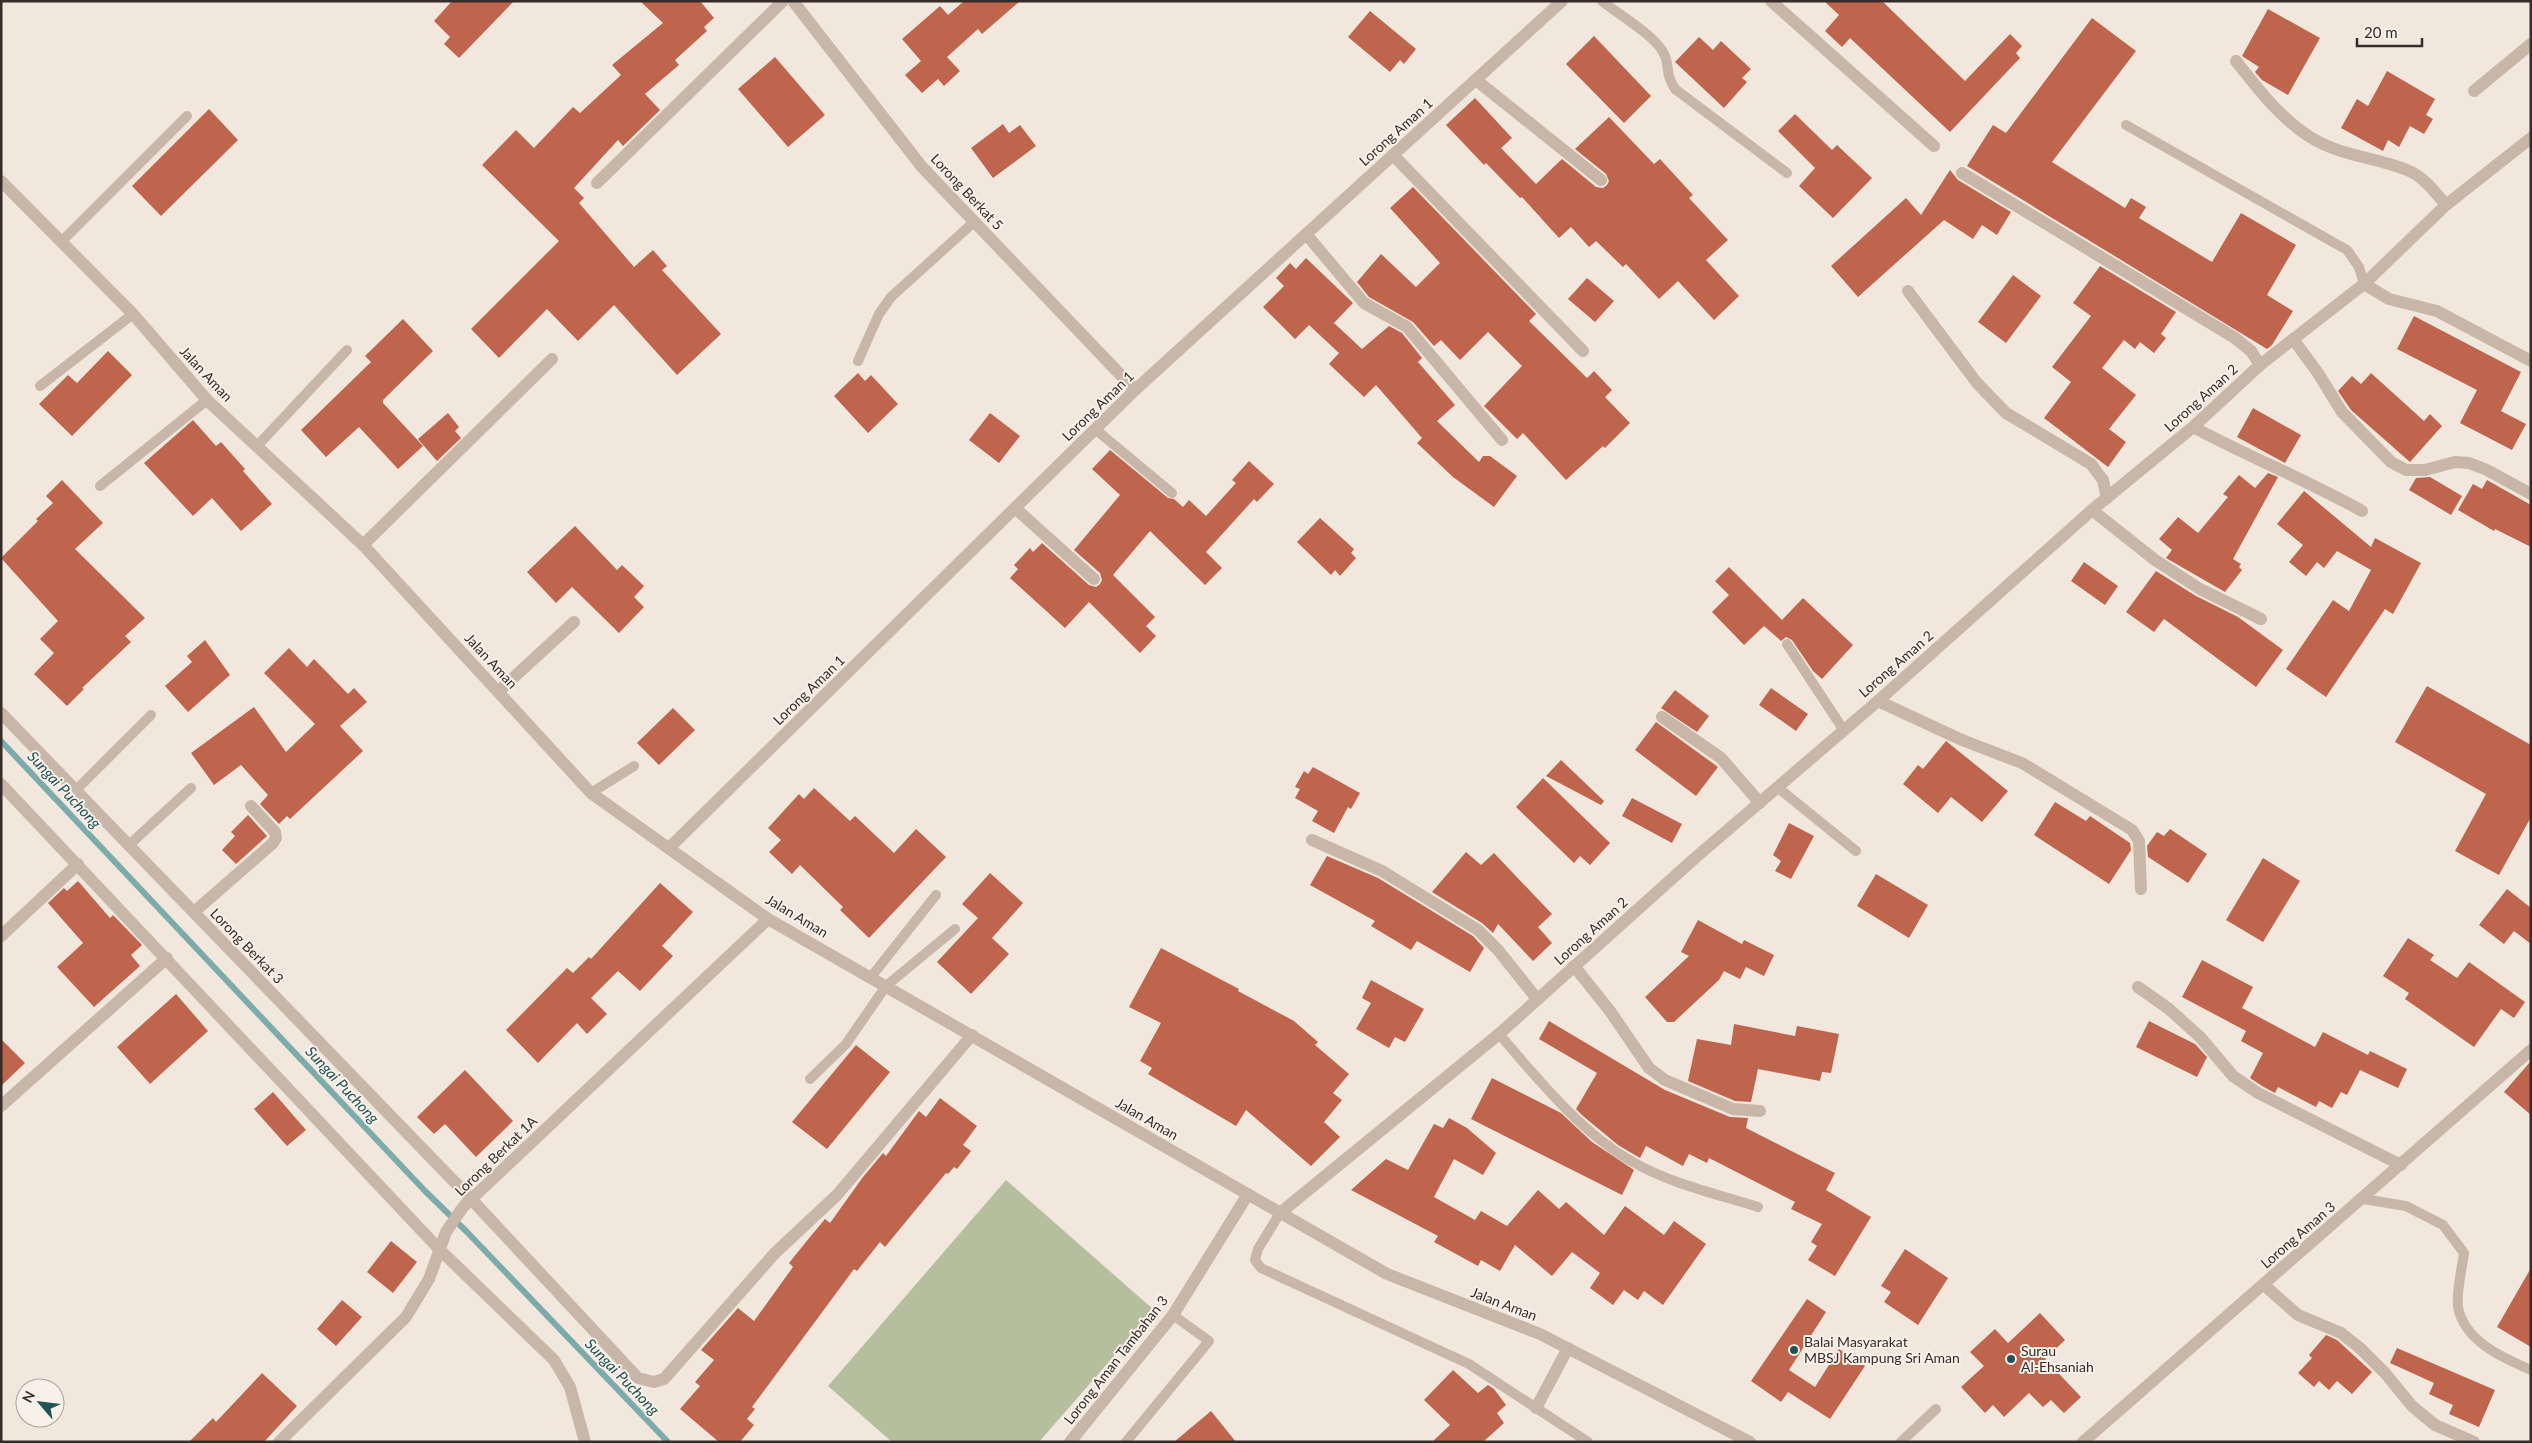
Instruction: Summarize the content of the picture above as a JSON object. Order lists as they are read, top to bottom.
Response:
{
  "streets": {
    "street": [
      "Lorong Aman 1",
      "Lorong Berkat 5",
      "Jalan Aman",
      "Lorong Aman 2",
      "Lorong Berkat 3",
      "Lorong Berkat 1A",
      "Lorong Aman 3",
      "Lorong Aman Tambahan 3"
    ]
  },
  "crossings": [
    ["Lorong Aman 1", "Lorong Berkat 5"],
    ["Lorong Aman 1", "Jalan Aman"],
    ["Jalan Aman", "Lorong Aman 2"],
    ["Jalan Aman", "Lorong Berkat 3"],
    ["Jalan Aman", "Lorong Berkat 1A"],
    ["Jalan Aman", "Lorong Aman Tambahan 3"],
    ["Lorong Berkat 3", "Lorong Berkat 1A"]
  ],
  "water": ["Sungai Puchong"],
  "places": ["Balai Masyarakat MBSJ Kampung Sri Aman", "Surau Al-Ehsaniah"],
  "scale_bar": "20 m",
  "north": "top left"
}
